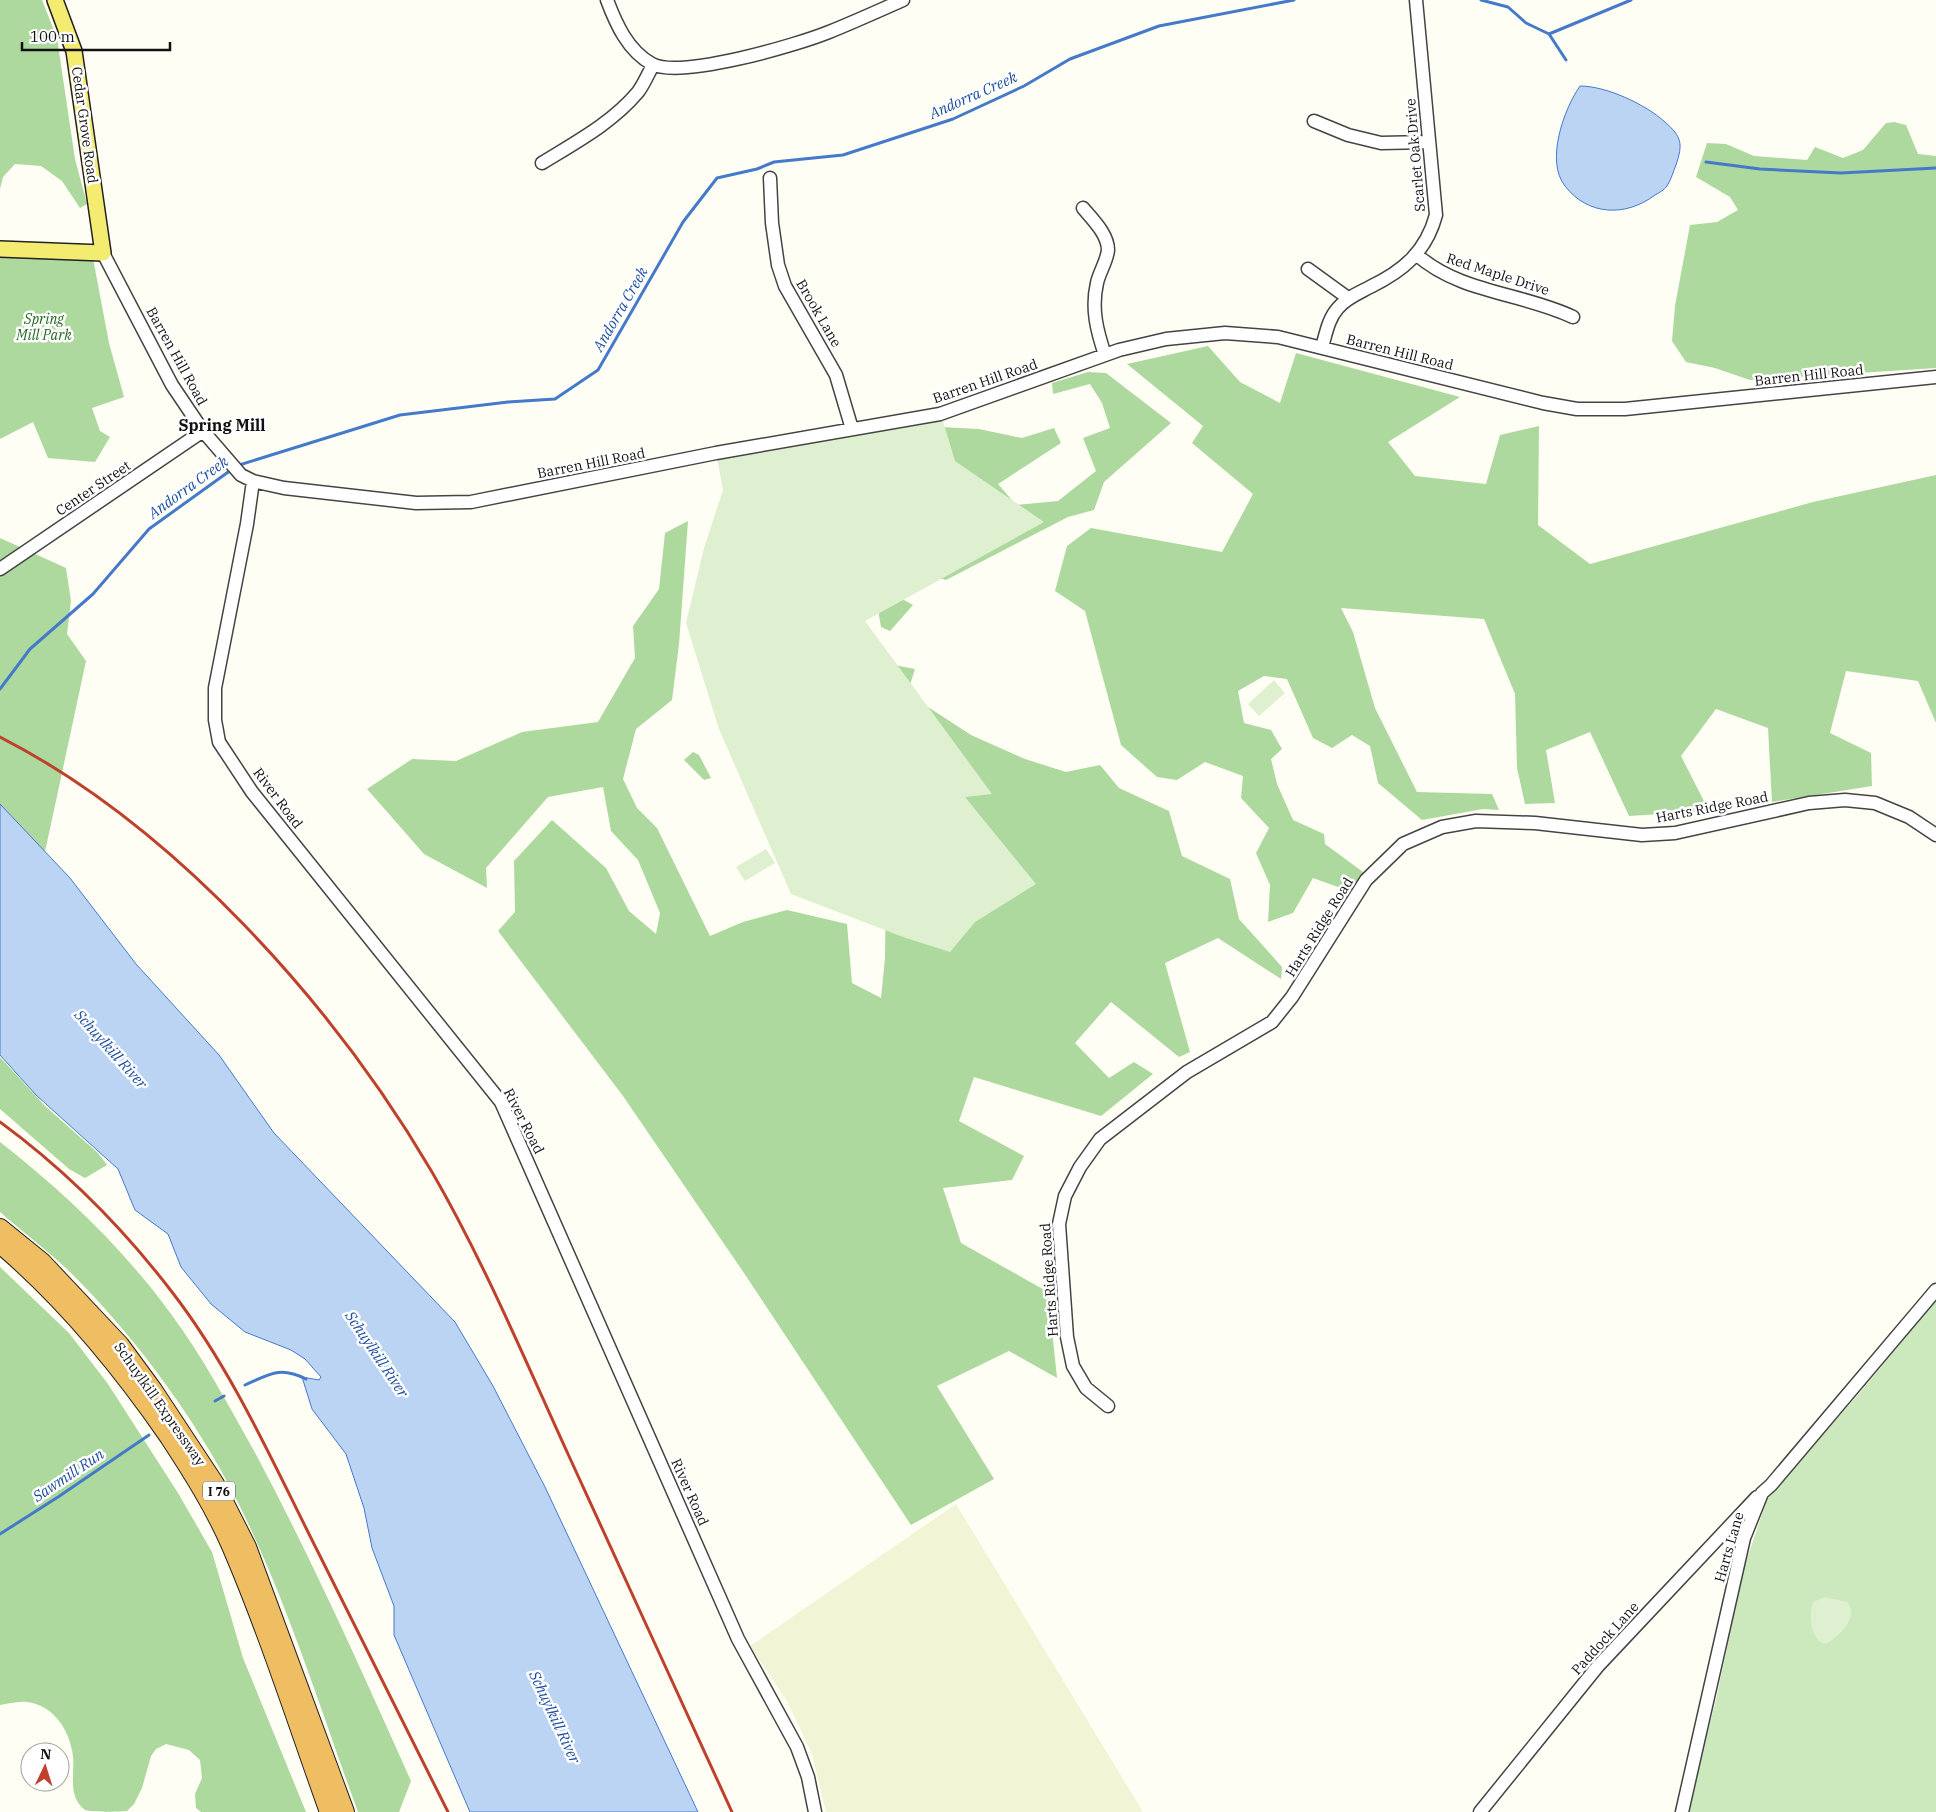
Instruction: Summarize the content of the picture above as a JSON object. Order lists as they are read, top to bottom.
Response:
{
  "streets": {
    "highway": ["Schuylkill Expressway", "I 76"],
    "main road": ["Cedar Grove Road"],
    "street": [
      "Scarlet Oak Drive",
      "Red Maple Drive",
      "Brook Lane",
      "Barren Hill Road",
      "Center Street",
      "River Road",
      "Harts Ridge Road",
      "Harts Lane",
      "Paddock Lane"
    ]
  },
  "crossings": [
    ["Cedar Grove Road", "Barren Hill Road"],
    ["Scarlet Oak Drive", "Red Maple Drive"],
    ["Scarlet Oak Drive", "Barren Hill Road"],
    ["Brook Lane", "Barren Hill Road"],
    ["Barren Hill Road", "Center Street"],
    ["Barren Hill Road", "River Road"],
    ["Harts Lane", "Paddock Lane"]
  ],
  "districts": ["Spring Mill"],
  "water": ["Andorra Creek", "Schuylkill River", "Sawmill Run"],
  "parks": ["Spring Mill Park"],
  "scale_bar": "100 m",
  "north": "top"
}
